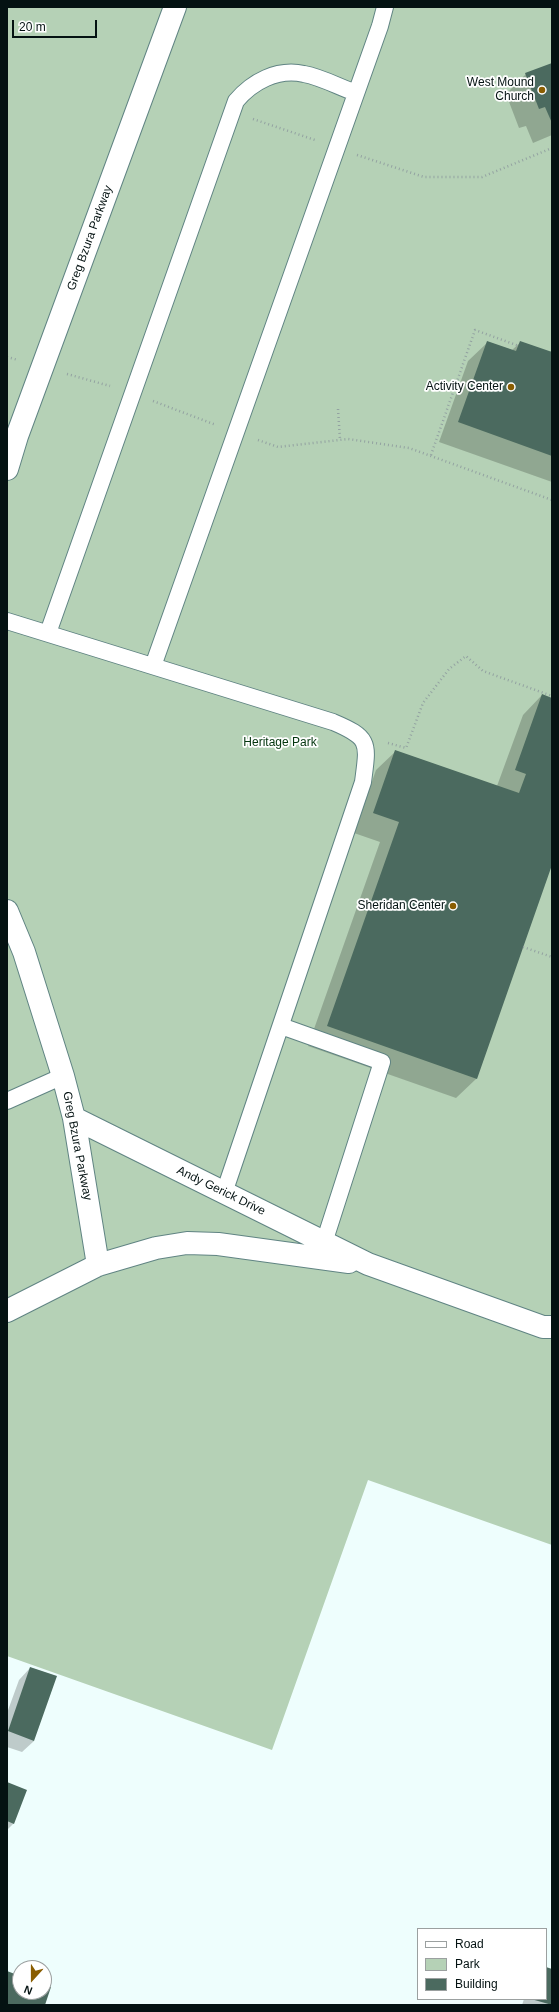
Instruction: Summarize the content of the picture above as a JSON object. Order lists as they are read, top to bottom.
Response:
{
  "streets": {
    "street": ["Greg Bzura Parkway", "Andy Gerick Drive"]
  },
  "crossings": [
    ["Greg Bzura Parkway", "Andy Gerick Drive"]
  ],
  "parks": ["Heritage Park"],
  "places": ["West Mound Church", "Activity Center", "Sheridan Center"],
  "legend": ["Road", "Park", "Building"],
  "scale_bar": "20 m",
  "north": "bottom"
}
